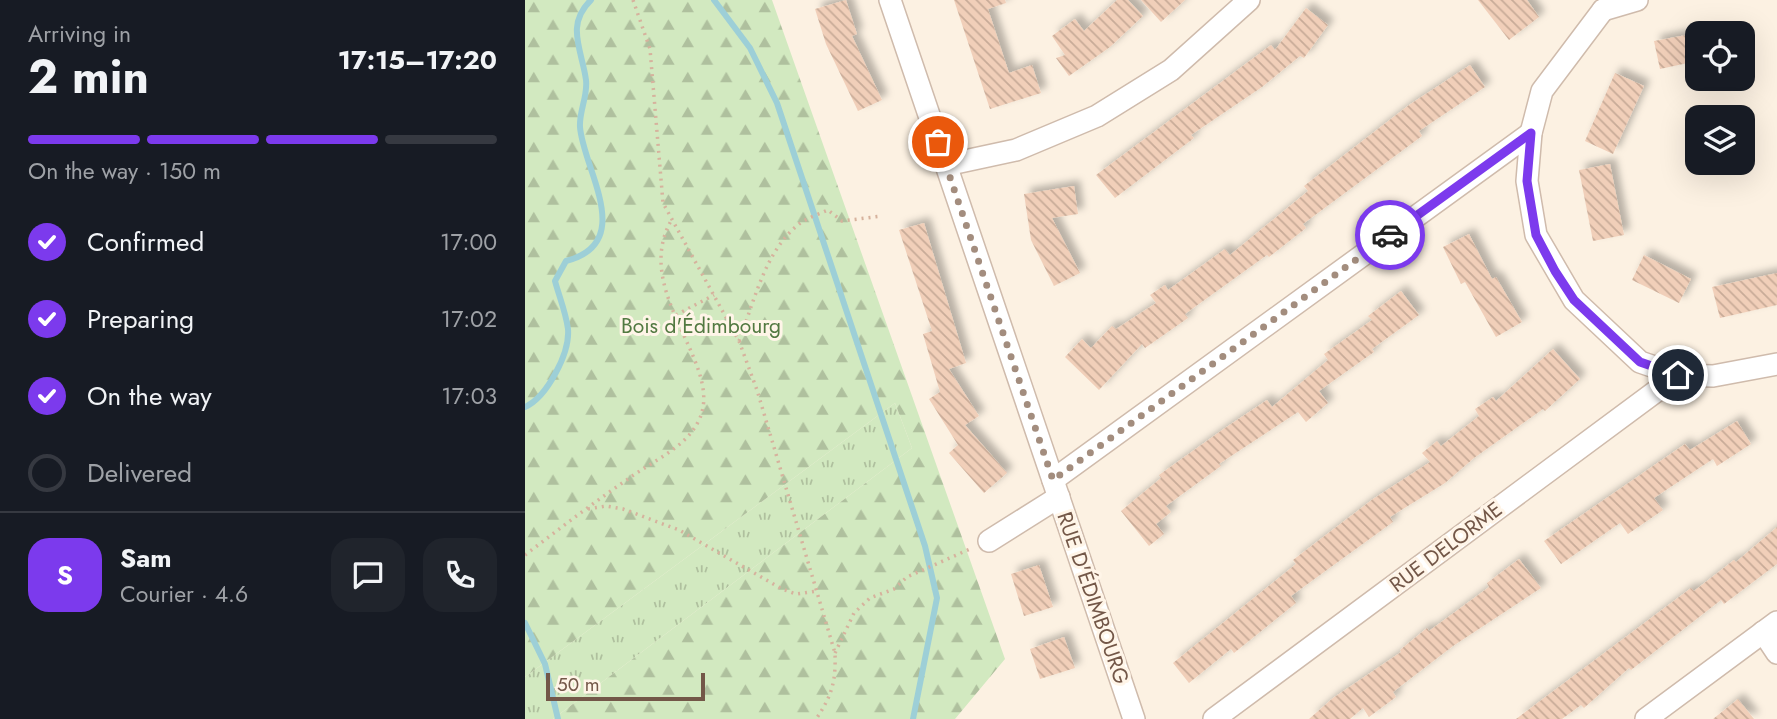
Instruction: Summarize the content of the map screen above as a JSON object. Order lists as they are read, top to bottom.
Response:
{
  "streets": {
    "street": ["RUE DELORME", "RUE D'ÉDIMBOURG"]
  },
  "parks": ["Bois d'Édimbourg"],
  "scale_bar": "50 m",
  "page": {
    "heading": ["2 min", "Arriving in", "17:15–17:20"],
    "panel": ["Sam", "Courier · 4.6"],
    "bar": "On the way · 150 m",
    "list": [
      ["Confirmed", "17:00"],
      ["Preparing", "17:02"],
      ["On the way", "17:03"],
      "Delivered"
    ],
    "round": "S",
    "scale": "50 m"
  }
}
